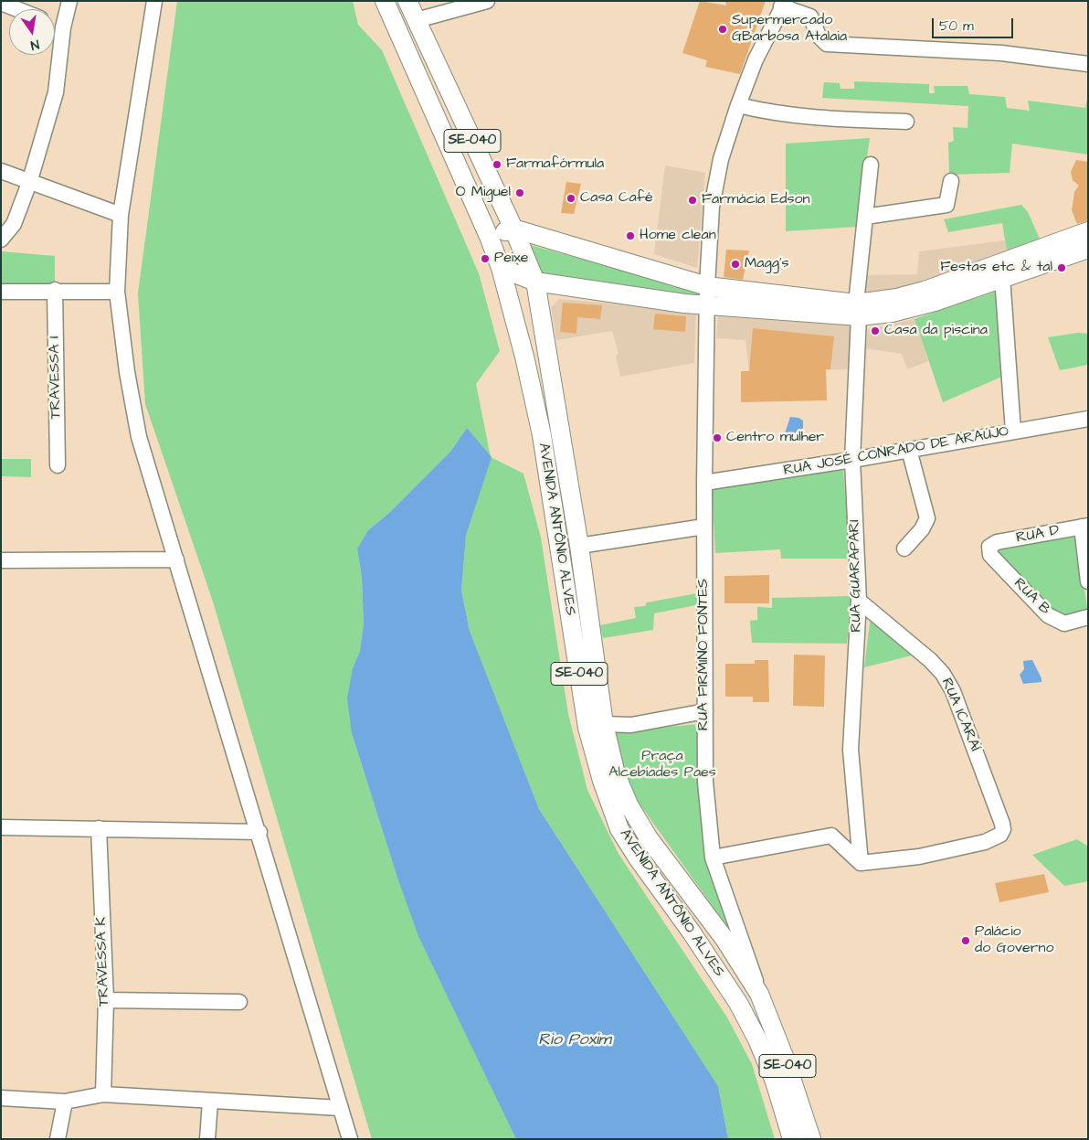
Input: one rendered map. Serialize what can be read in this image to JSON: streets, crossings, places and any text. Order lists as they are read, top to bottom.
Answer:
{
  "streets": {
    "main road": ["SE-040", "AVENIDA ANTÔNIO ALVES"],
    "street": [
      "TRAVESSA I",
      "RUA JOSÉ CONRADO DE ARAÚJO",
      "RUA D",
      "RUA GUARAPARI",
      "RUA B",
      "RUA FIRMINO FONTES",
      "RUA ICARAÍ",
      "TRAVESSA K"
    ]
  },
  "crossings": [
    ["SE-040", "AVENIDA ANTÔNIO ALVES"],
    ["SE-040", "RUA FIRMINO FONTES"],
    ["RUA JOSÉ CONRADO DE ARAÚJO", "RUA GUARAPARI"],
    ["RUA JOSÉ CONRADO DE ARAÚJO", "RUA FIRMINO FONTES"],
    ["AVENIDA ANTÔNIO ALVES", "RUA FIRMINO FONTES"],
    ["RUA D", "RUA B"],
    ["RUA GUARAPARI", "RUA ICARAÍ"]
  ],
  "water": ["Rio Poxim"],
  "parks": ["Praça Alcebíades Paes"],
  "places": [
    "Supermercado GBarbosa Atalaia",
    "Farmafórmula",
    "O Miguel",
    "Casa Café",
    "Farmácia Edson",
    "Home clean",
    "Peixe",
    "Magg's",
    "Festas etc & tal",
    "Casa da piscina",
    "Centro mulher",
    "Palácio do Governo"
  ],
  "scale_bar": "50 m",
  "north": "bottom"
}
